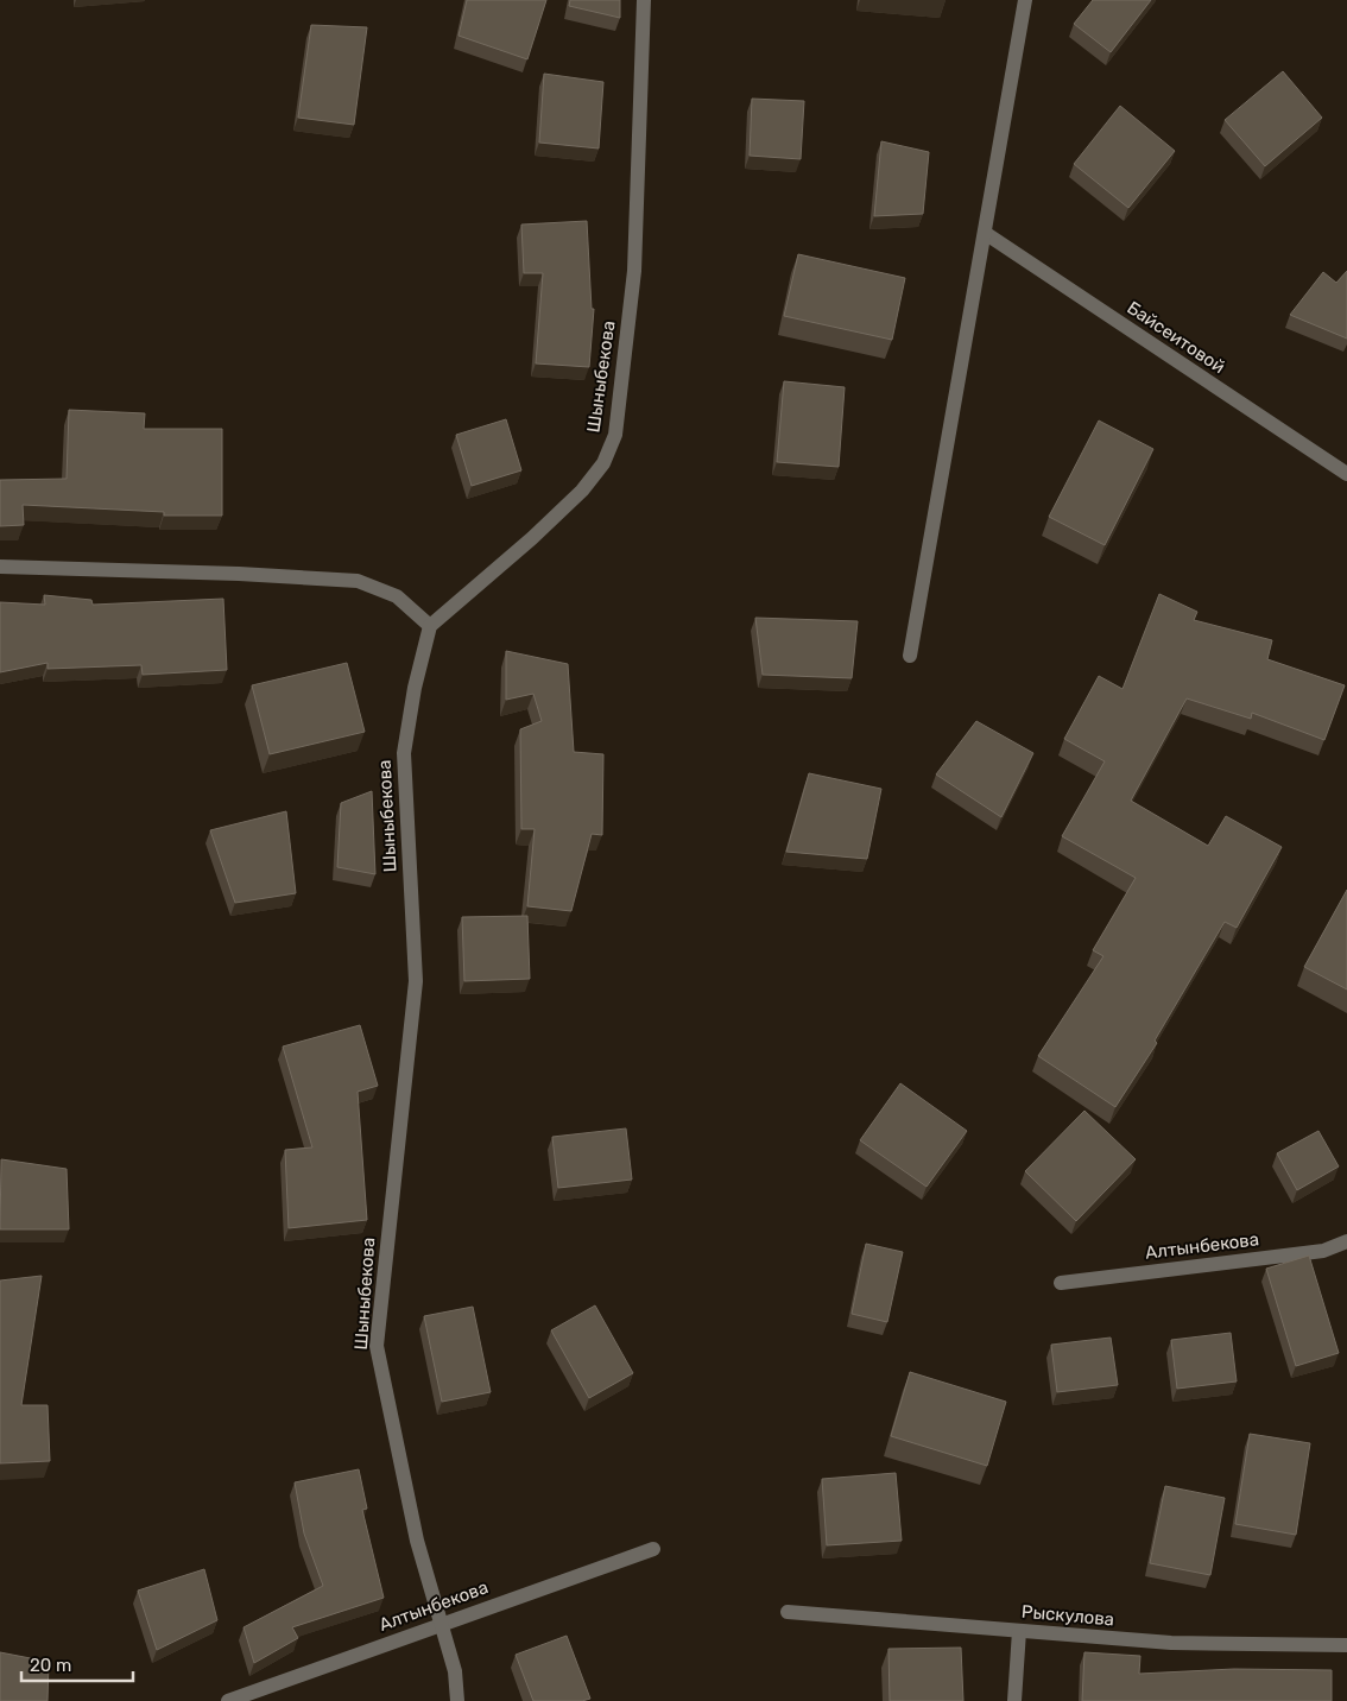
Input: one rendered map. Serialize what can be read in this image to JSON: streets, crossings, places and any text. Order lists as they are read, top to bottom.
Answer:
{
  "streets": {
    "street": [
      "Байсеитовой",
      "Шыныбекова",
      "Алтынбекова",
      "Рыскулова"
    ]
  },
  "crossings": [
    ["Шыныбекова", "Алтынбекова"]
  ],
  "scale_bar": "20 m"
}
